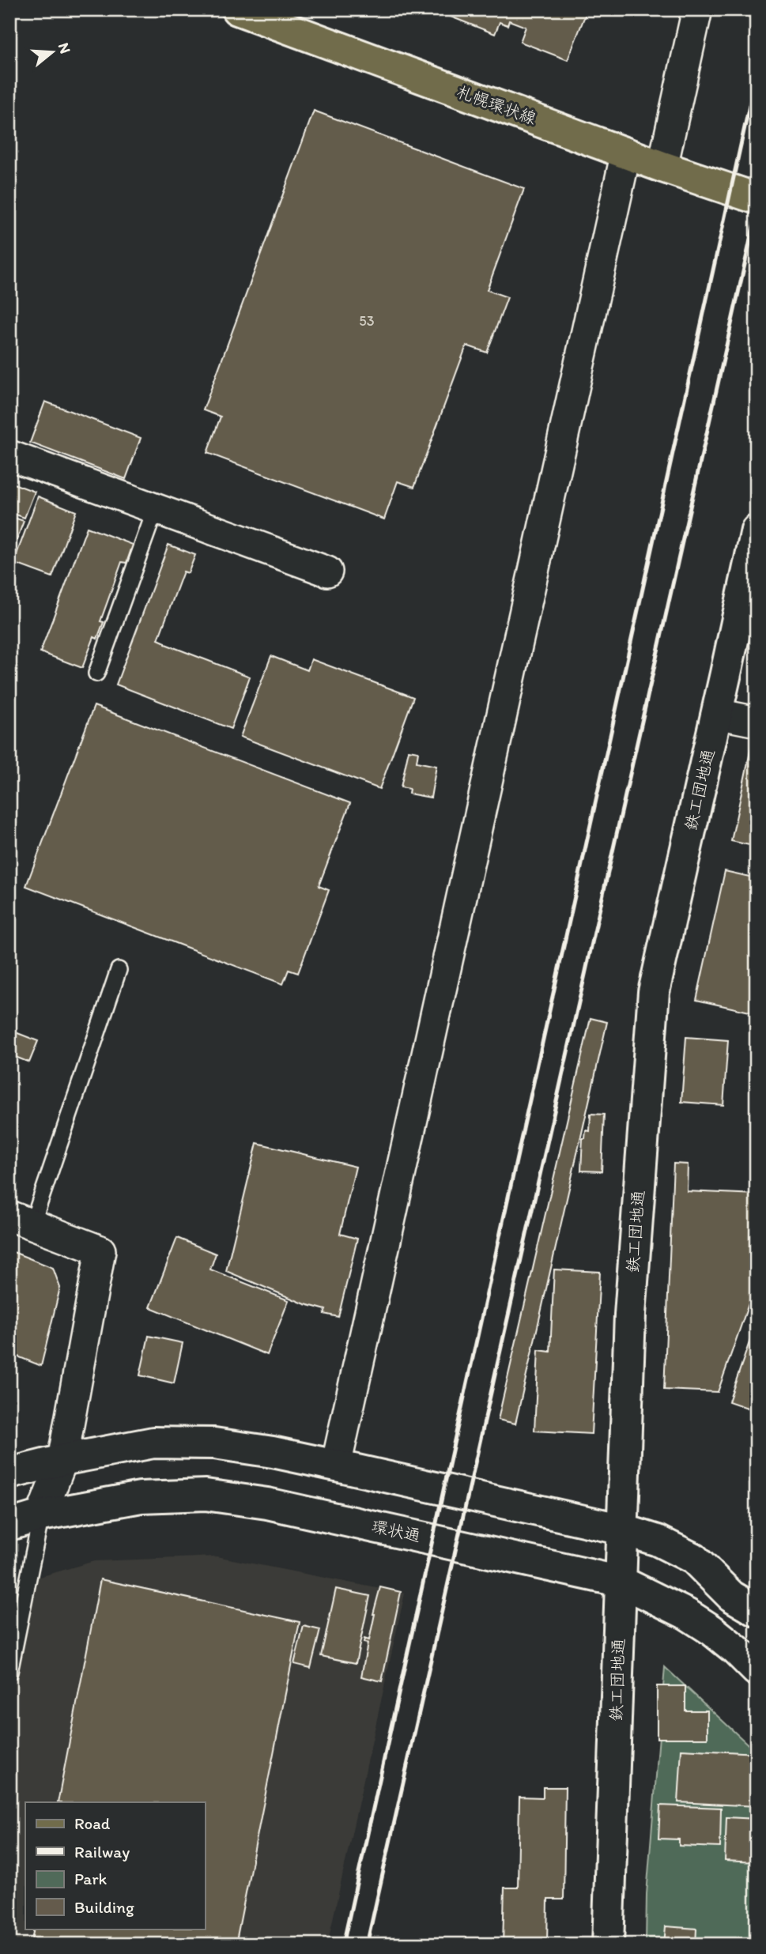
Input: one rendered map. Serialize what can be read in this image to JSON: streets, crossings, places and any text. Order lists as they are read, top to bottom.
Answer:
{
  "streets": {
    "main road": ["札幌環状線"],
    "street": ["鉄工団地通", "環状通"]
  },
  "crossings": [
    ["鉄工団地通", "環状通"]
  ],
  "house_numbers": ["53"],
  "legend": [
    "Road",
    "Railway",
    "Park",
    "Building"
  ],
  "north": "right"
}
